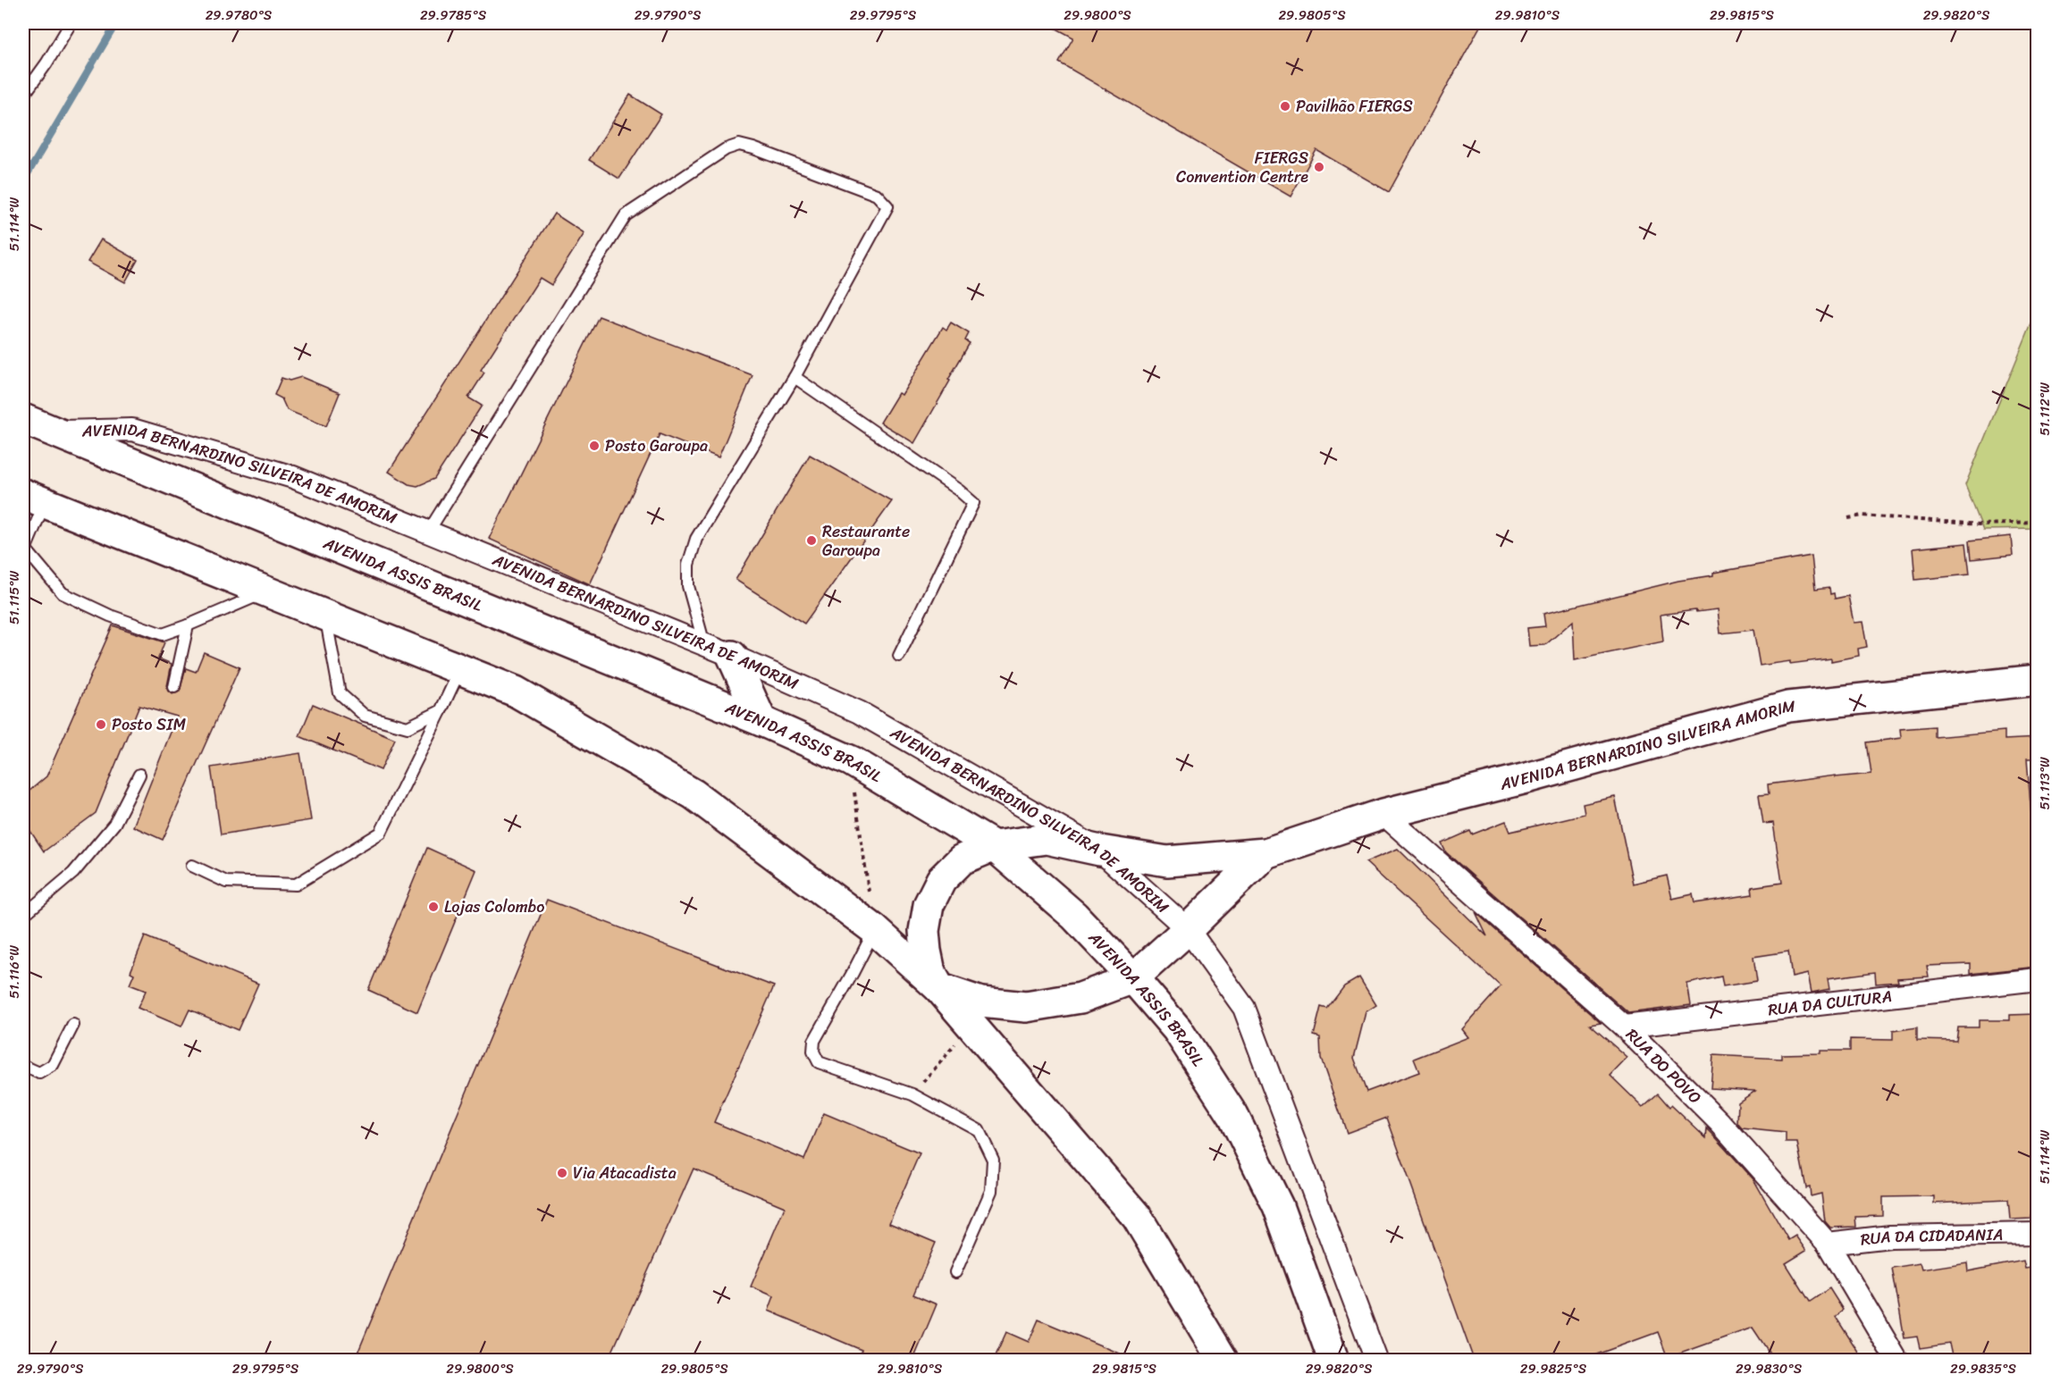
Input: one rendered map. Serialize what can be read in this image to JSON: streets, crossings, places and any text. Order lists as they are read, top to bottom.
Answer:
{
  "streets": {
    "main road": ["AVENIDA ASSIS BRASIL", "AVENIDA BERNARDINO SILVEIRA AMORIM"],
    "street": [
      "AVENIDA BERNARDINO SILVEIRA DE AMORIM",
      "RUA DA CULTURA",
      "RUA DO POVO",
      "RUA DA CIDADANIA"
    ]
  },
  "crossings": [
    ["AVENIDA BERNARDINO SILVEIRA DE AMORIM", "AVENIDA ASSIS BRASIL"],
    ["AVENIDA BERNARDINO SILVEIRA DE AMORIM", "AVENIDA BERNARDINO SILVEIRA AMORIM"],
    ["AVENIDA ASSIS BRASIL", "AVENIDA BERNARDINO SILVEIRA AMORIM"],
    ["AVENIDA BERNARDINO SILVEIRA AMORIM", "RUA DO POVO"],
    ["RUA DA CULTURA", "RUA DO POVO"],
    ["RUA DO POVO", "RUA DA CIDADANIA"]
  ],
  "places": [
    "Pavilhão FIERGS",
    "FIERGS Convention Centre",
    "Posto Garoupa",
    "Restaurante Garoupa",
    "Posto SIM",
    "Lojas Colombo",
    "Via Atacadista"
  ],
  "coordinates": [
    "29.9780°S",
    "29.9785°S",
    "29.9790°S",
    "29.9795°S",
    "29.9800°S",
    "29.9805°S",
    "29.9810°S",
    "29.9815°S",
    "29.9820°S",
    "51.114°W",
    "51.112°W",
    "51.115°W",
    "51.113°W",
    "51.116°W",
    "29.9825°S",
    "29.9830°S",
    "29.9835°S"
  ]
}
